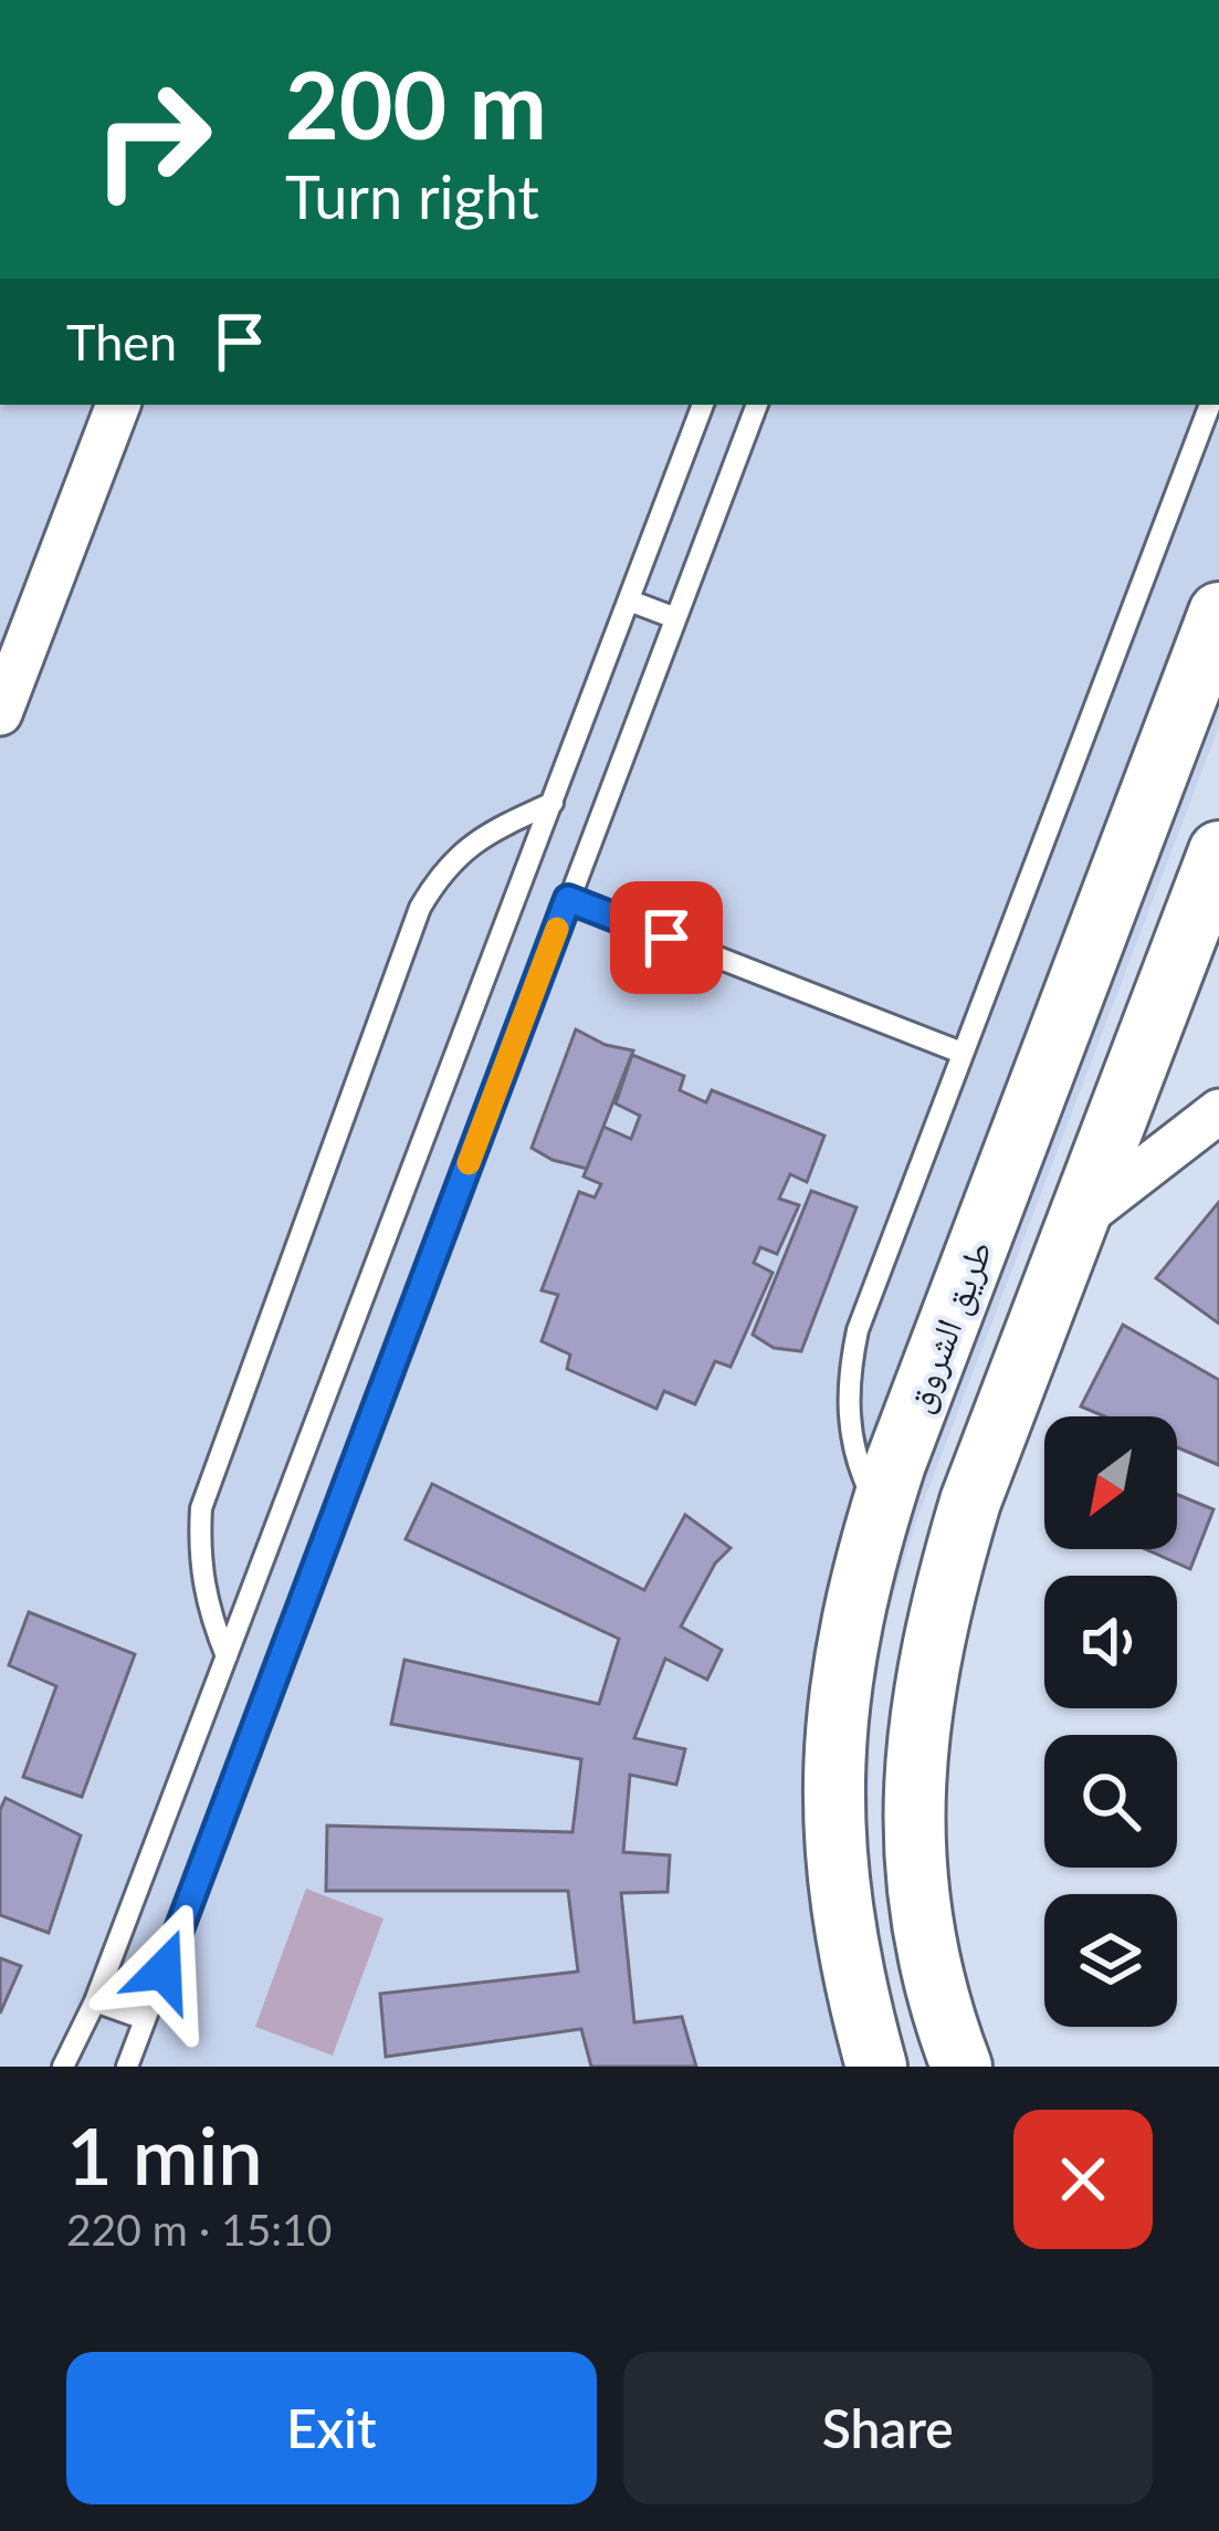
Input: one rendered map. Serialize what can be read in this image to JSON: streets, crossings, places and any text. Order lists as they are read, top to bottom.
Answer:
{
  "streets": {
    "street": ["طريق الشروق"]
  },
  "north": "bottom left",
  "page": {
    "turn": ["200 m", "Turn right"],
    "then": "Then",
    "heading": ["1 min", "220 m · 15:10"],
    "buttons": ["Exit", "Share"]
  }
}
